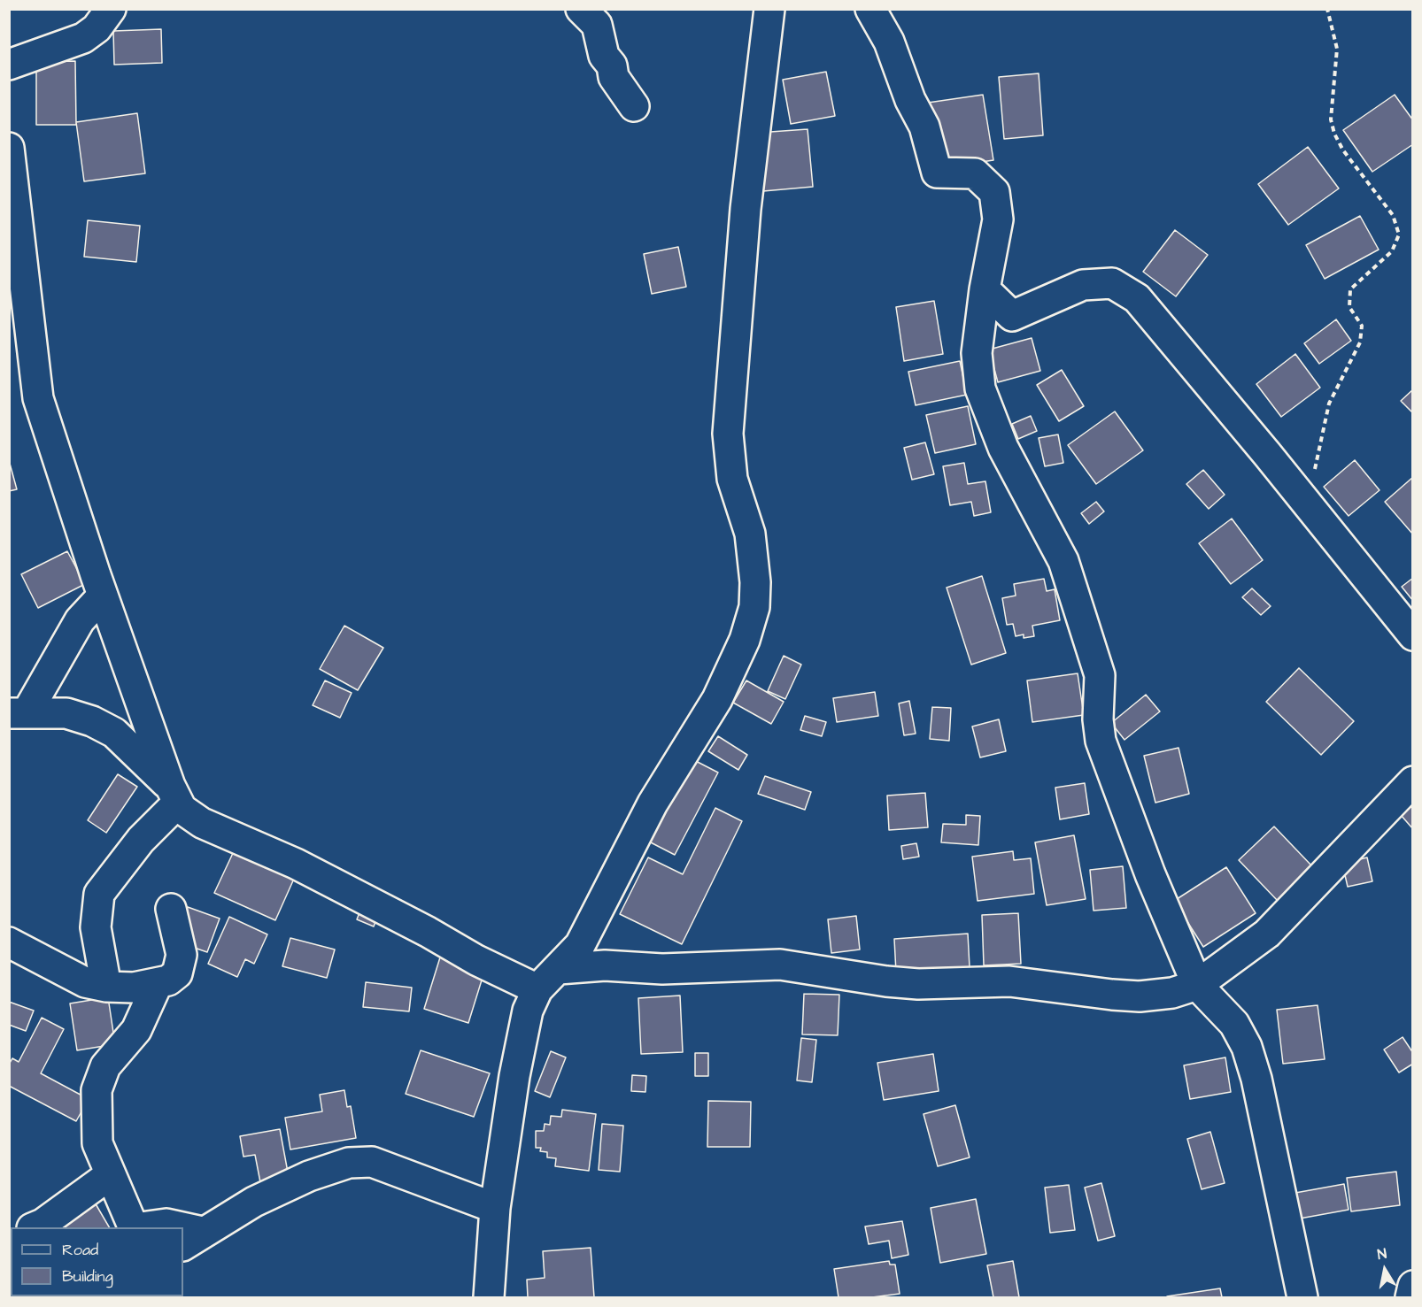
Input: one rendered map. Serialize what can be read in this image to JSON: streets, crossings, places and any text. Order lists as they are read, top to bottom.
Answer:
{
  "legend": ["Road", "Building"],
  "north": "top"
}
